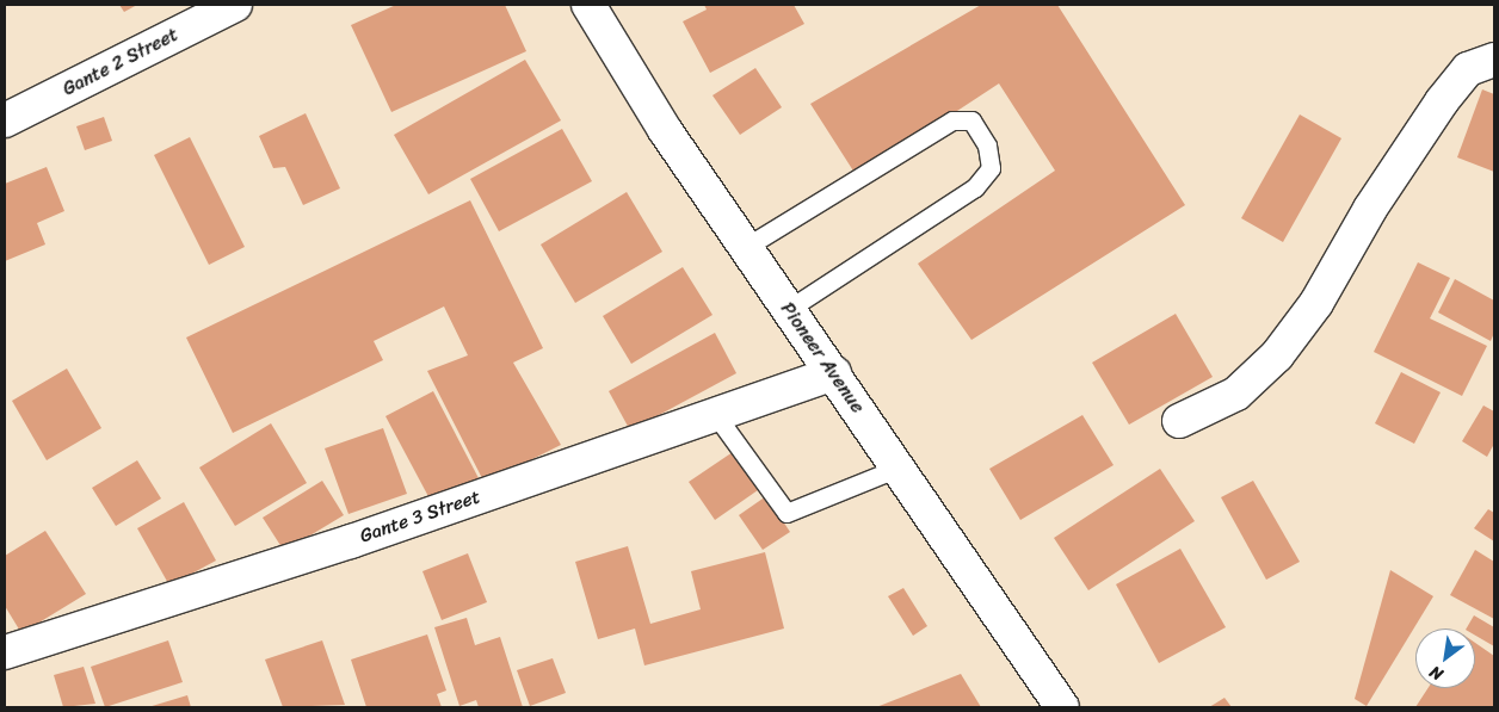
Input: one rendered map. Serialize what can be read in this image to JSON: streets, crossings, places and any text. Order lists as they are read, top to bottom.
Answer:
{
  "streets": {
    "main road": ["Gante 2 Street", "Pioneer Avenue", "Gante 3 Street"]
  },
  "crossings": [
    ["Pioneer Avenue", "Gante 3 Street"]
  ],
  "north": "bottom left"
}
